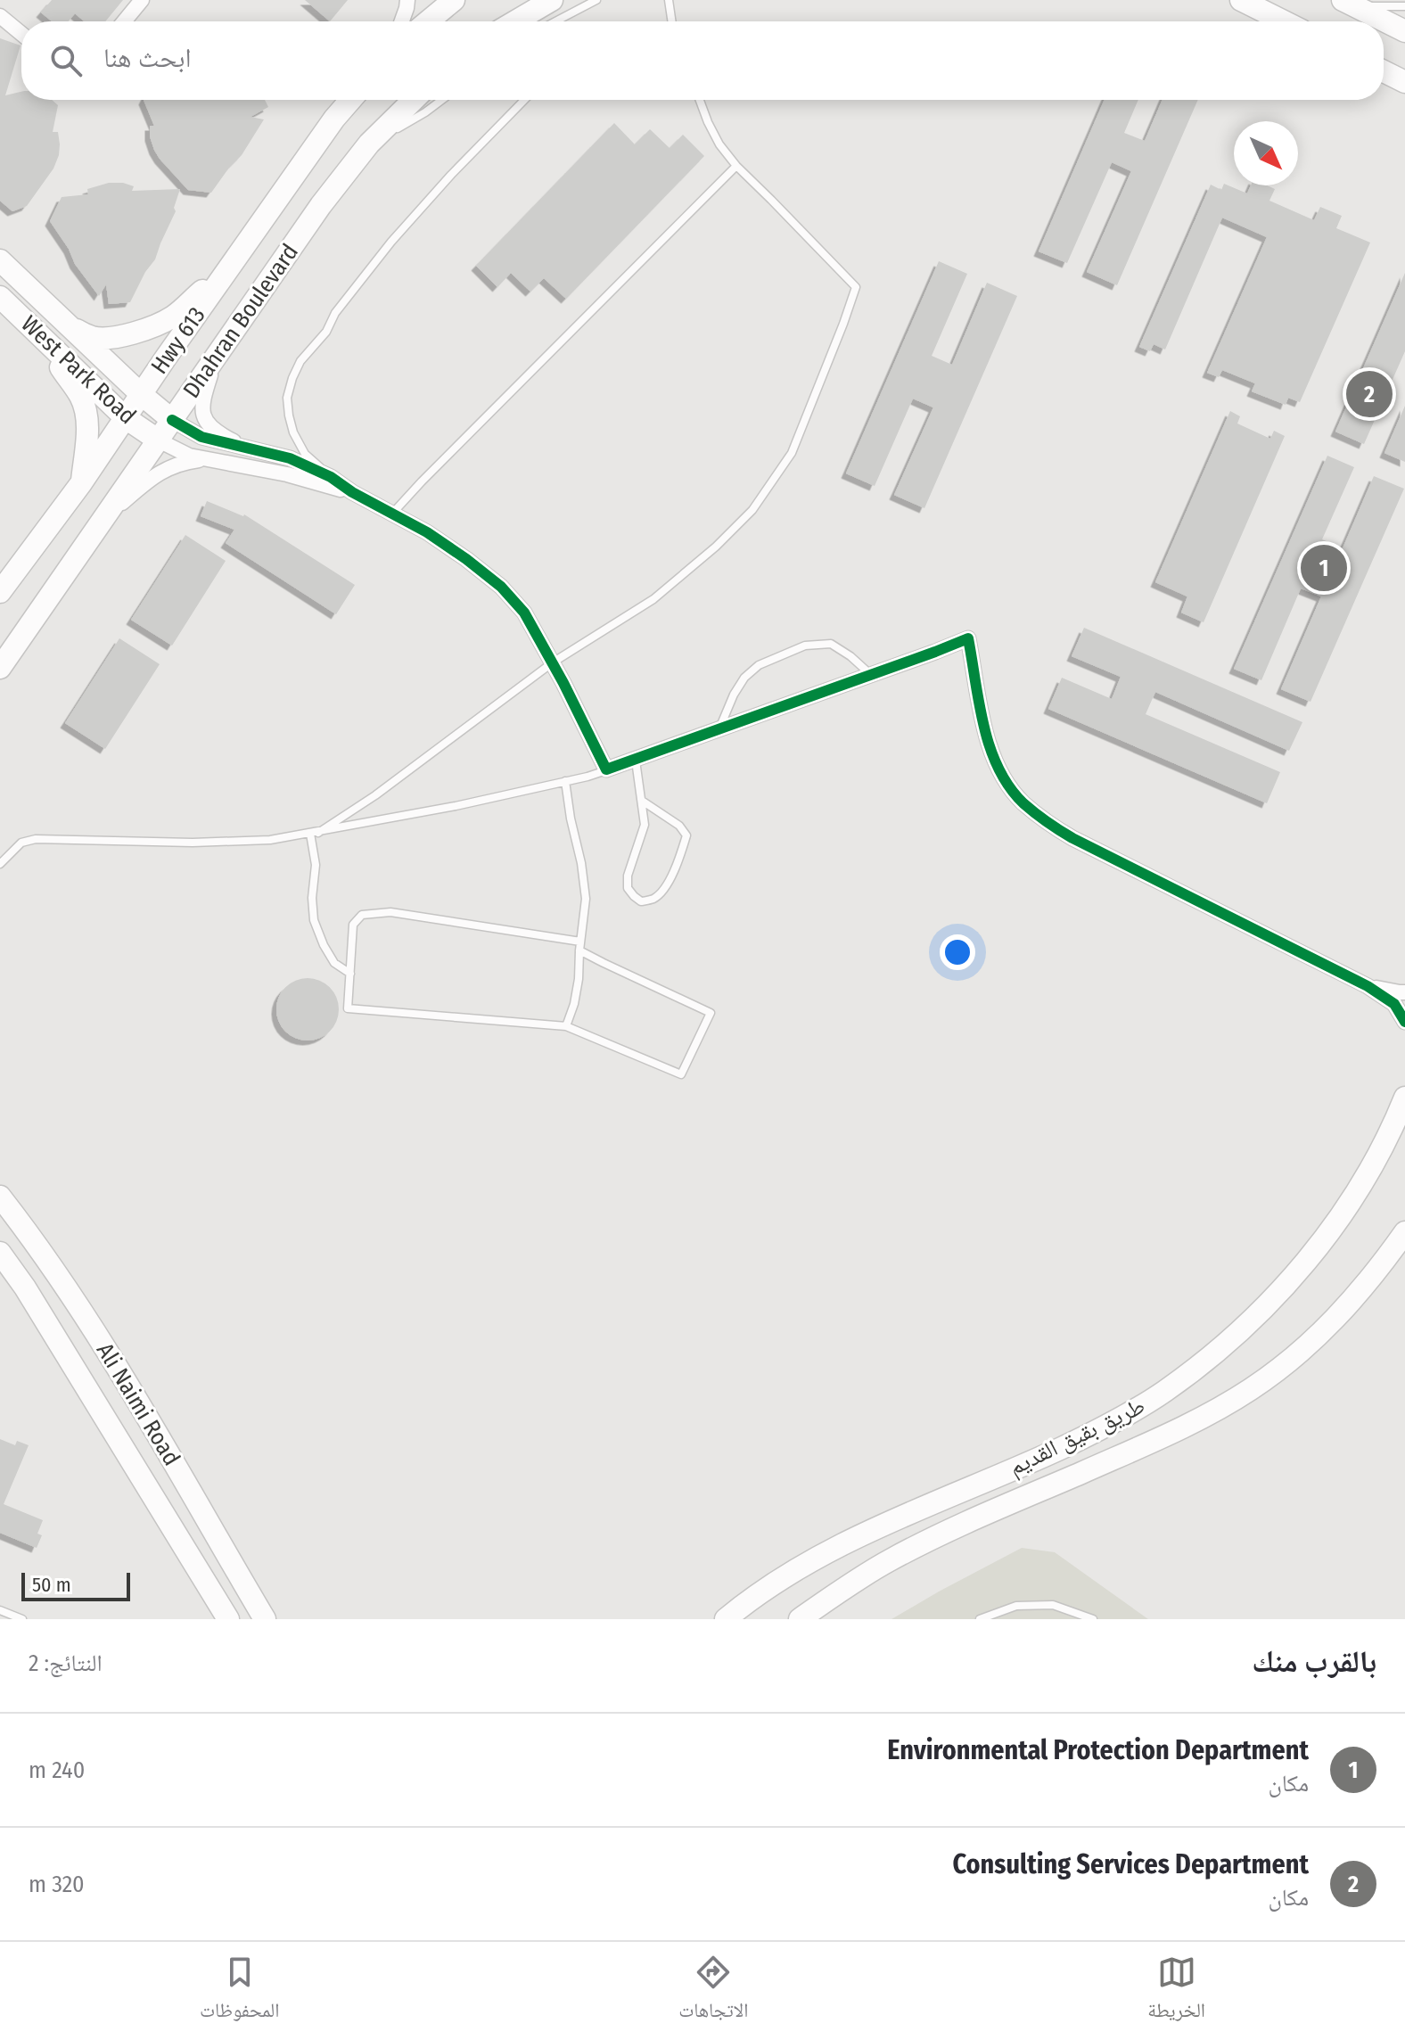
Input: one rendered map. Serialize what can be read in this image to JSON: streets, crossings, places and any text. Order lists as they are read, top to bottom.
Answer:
{
  "streets": {
    "main road": [
      "Dhahran Boulevard",
      "Hwy 613",
      "West Park Road",
      "Ali Naimi Road",
      "طريق بقيق القديم"
    ]
  },
  "crossings": [
    ["Dhahran Boulevard", "West Park Road"],
    ["Hwy 613", "West Park Road"]
  ],
  "scale_bar": "50 m",
  "north": "bottom right",
  "page": {
    "search": "ابحث هنا",
    "pins": ["2", "1"],
    "scale": "50 m",
    "heading": ["بالقرب منك", "النتائج: 2"],
    "list": [
      {
        "mark": "1",
        "name": "Environmental Protection Department",
        "note": "مكان",
        "value": "240 m"
      },
      {
        "mark": "2",
        "name": "Consulting Services Department",
        "note": "مكان",
        "value": "320 m"
      }
    ],
    "nav": ["الخريطة", "الاتجاهات", "المحفوظات"]
  }
}
